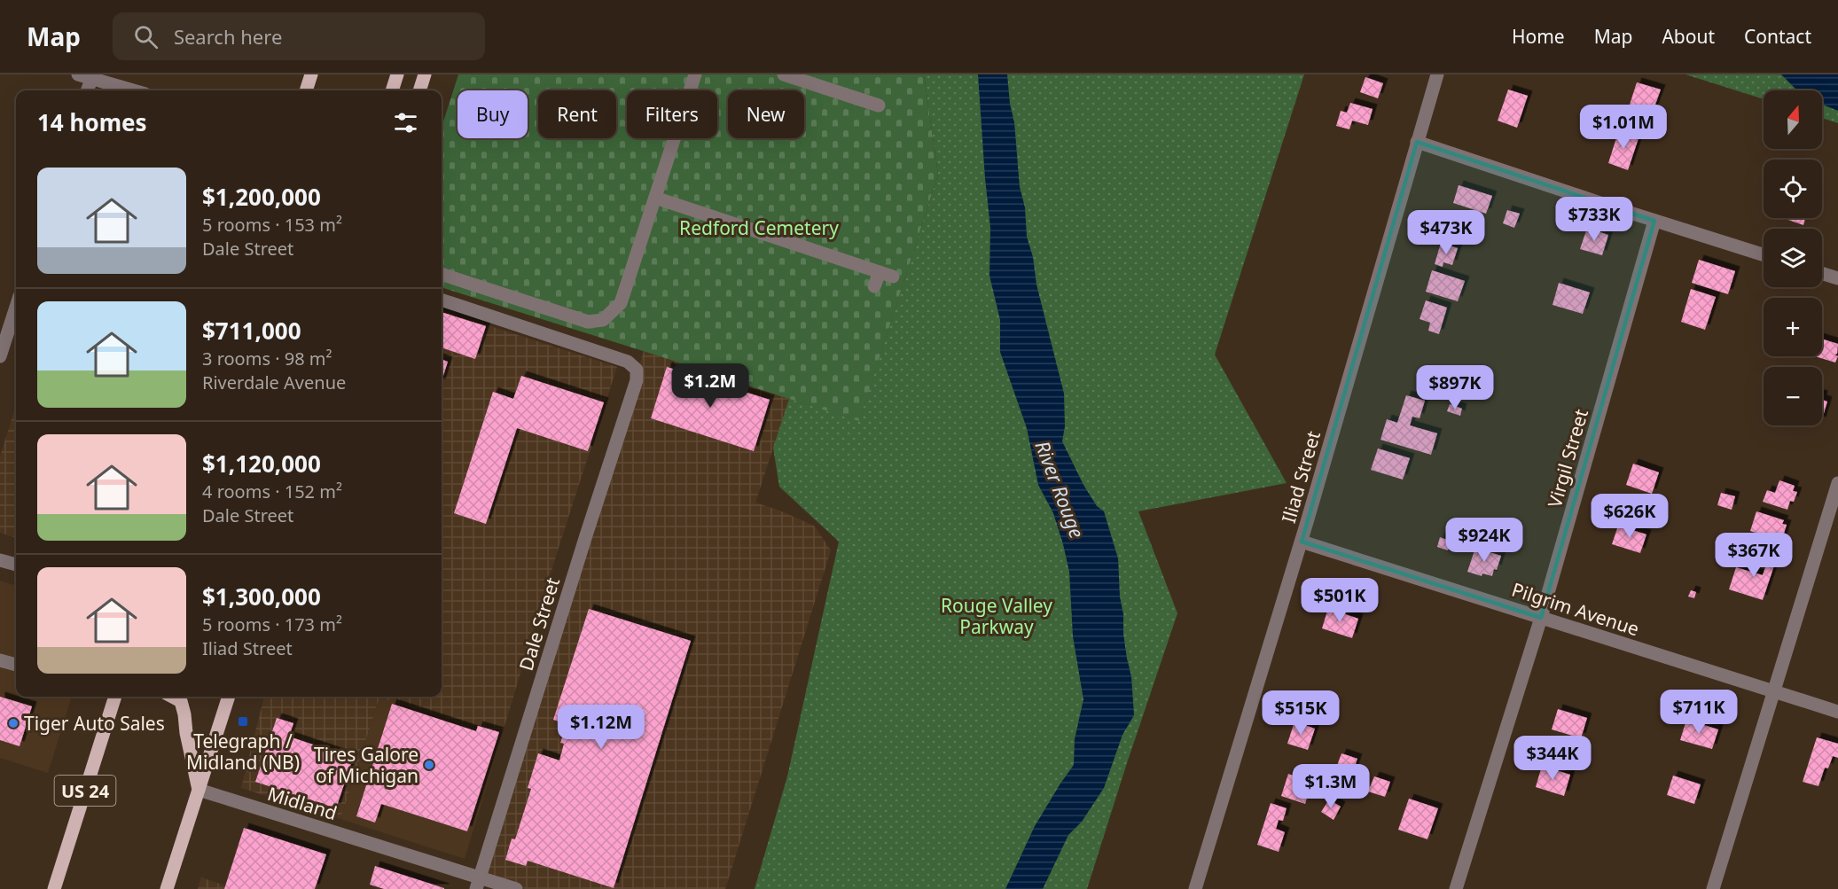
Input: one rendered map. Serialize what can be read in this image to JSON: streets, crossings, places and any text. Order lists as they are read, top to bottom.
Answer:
{
  "streets": {
    "main road": ["US 24"],
    "street": [
      "Virgil Street",
      "Iliad Street",
      "Pilgrim Avenue",
      "Dale Street",
      "Midland"
    ]
  },
  "crossings": [
    ["Virgil Street", "Pilgrim Avenue"],
    ["Iliad Street", "Pilgrim Avenue"],
    ["Dale Street", "Midland"]
  ],
  "water": ["River Rouge"],
  "parks": ["Redford Cemetery", "Rouge Valley Parkway"],
  "places": {
    "transit": ["Telegraph / Midland (NB)"],
    "other": ["Tiger Auto Sales", "Tires Galore of Michigan"]
  },
  "north": "top",
  "page": {
    "header": "Map",
    "search": "Search here",
    "nav": [
      "Home",
      "Map",
      "About",
      "Contact"
    ],
    "map_buttons": ["+", "−"],
    "chip": [
      "Buy",
      "Rent",
      "Filters",
      "New"
    ],
    "heading": "14 homes",
    "price": [
      "$1.01M",
      "$733K",
      "$473K",
      "$1.2M",
      "$897K",
      "$626K",
      "$924K",
      "$367K",
      "$501K",
      "$711K",
      "$515K",
      "$1.12M",
      "$344K",
      "$1.3M"
    ],
    "list": [
      {
        "name": "$1,200,000",
        "note": "5 rooms · 153 m² · Dale Street"
      },
      {
        "name": "$711,000",
        "note": "3 rooms · 98 m² · Riverdale Avenue"
      },
      {
        "name": "$1,120,000",
        "note": "4 rooms · 152 m² · Dale Street"
      },
      {
        "name": "$1,300,000",
        "note": "5 rooms · 173 m² · Iliad Street"
      }
    ]
  }
}
